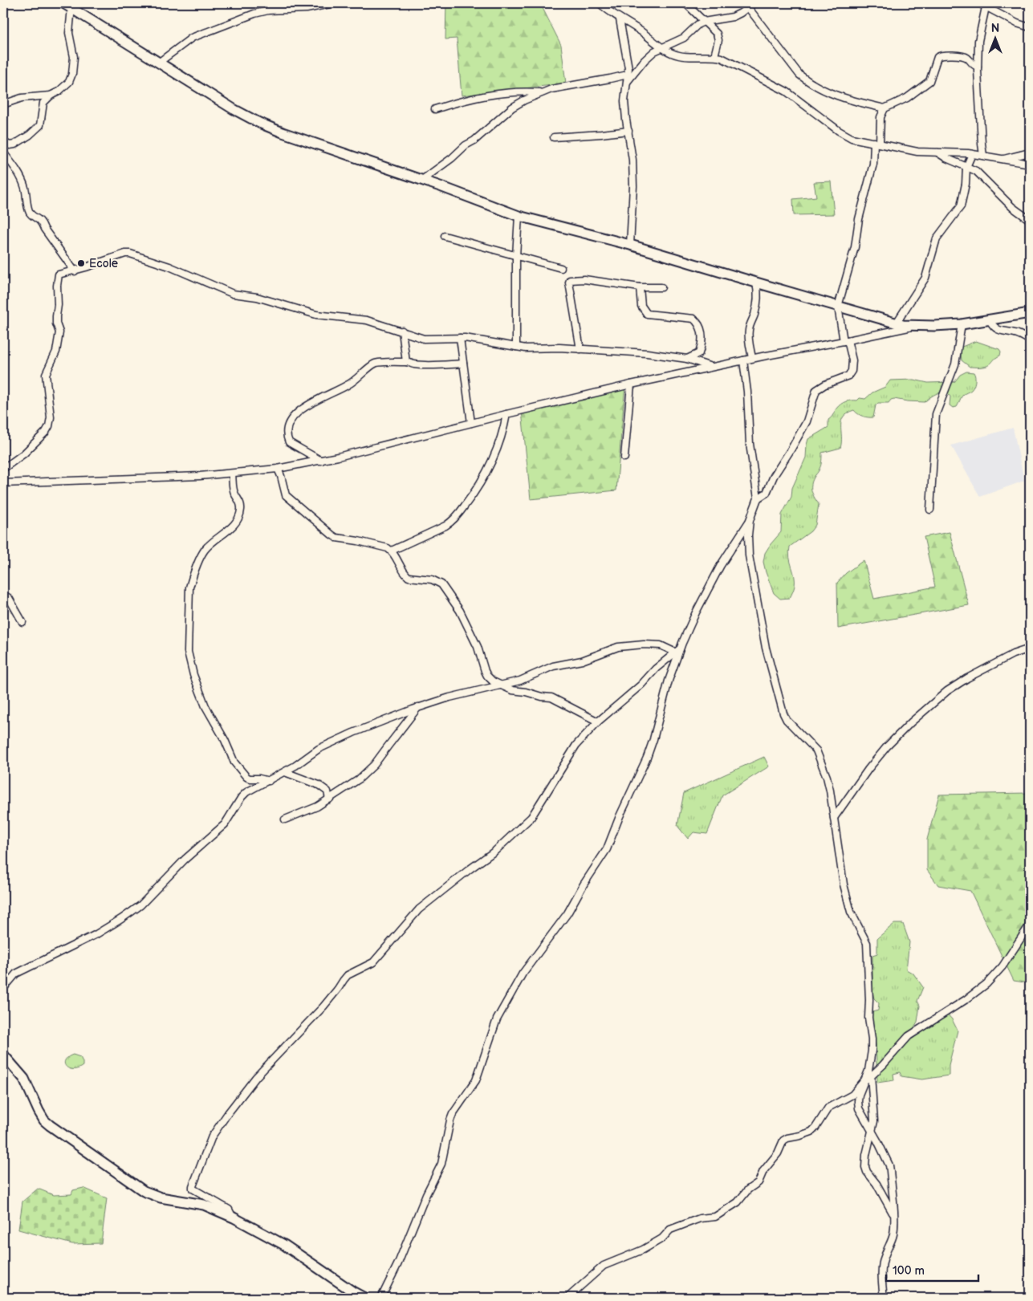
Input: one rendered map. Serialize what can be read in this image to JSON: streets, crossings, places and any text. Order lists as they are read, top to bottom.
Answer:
{
  "places": ["Ecole"],
  "scale_bar": "100 m",
  "north": "top"
}
